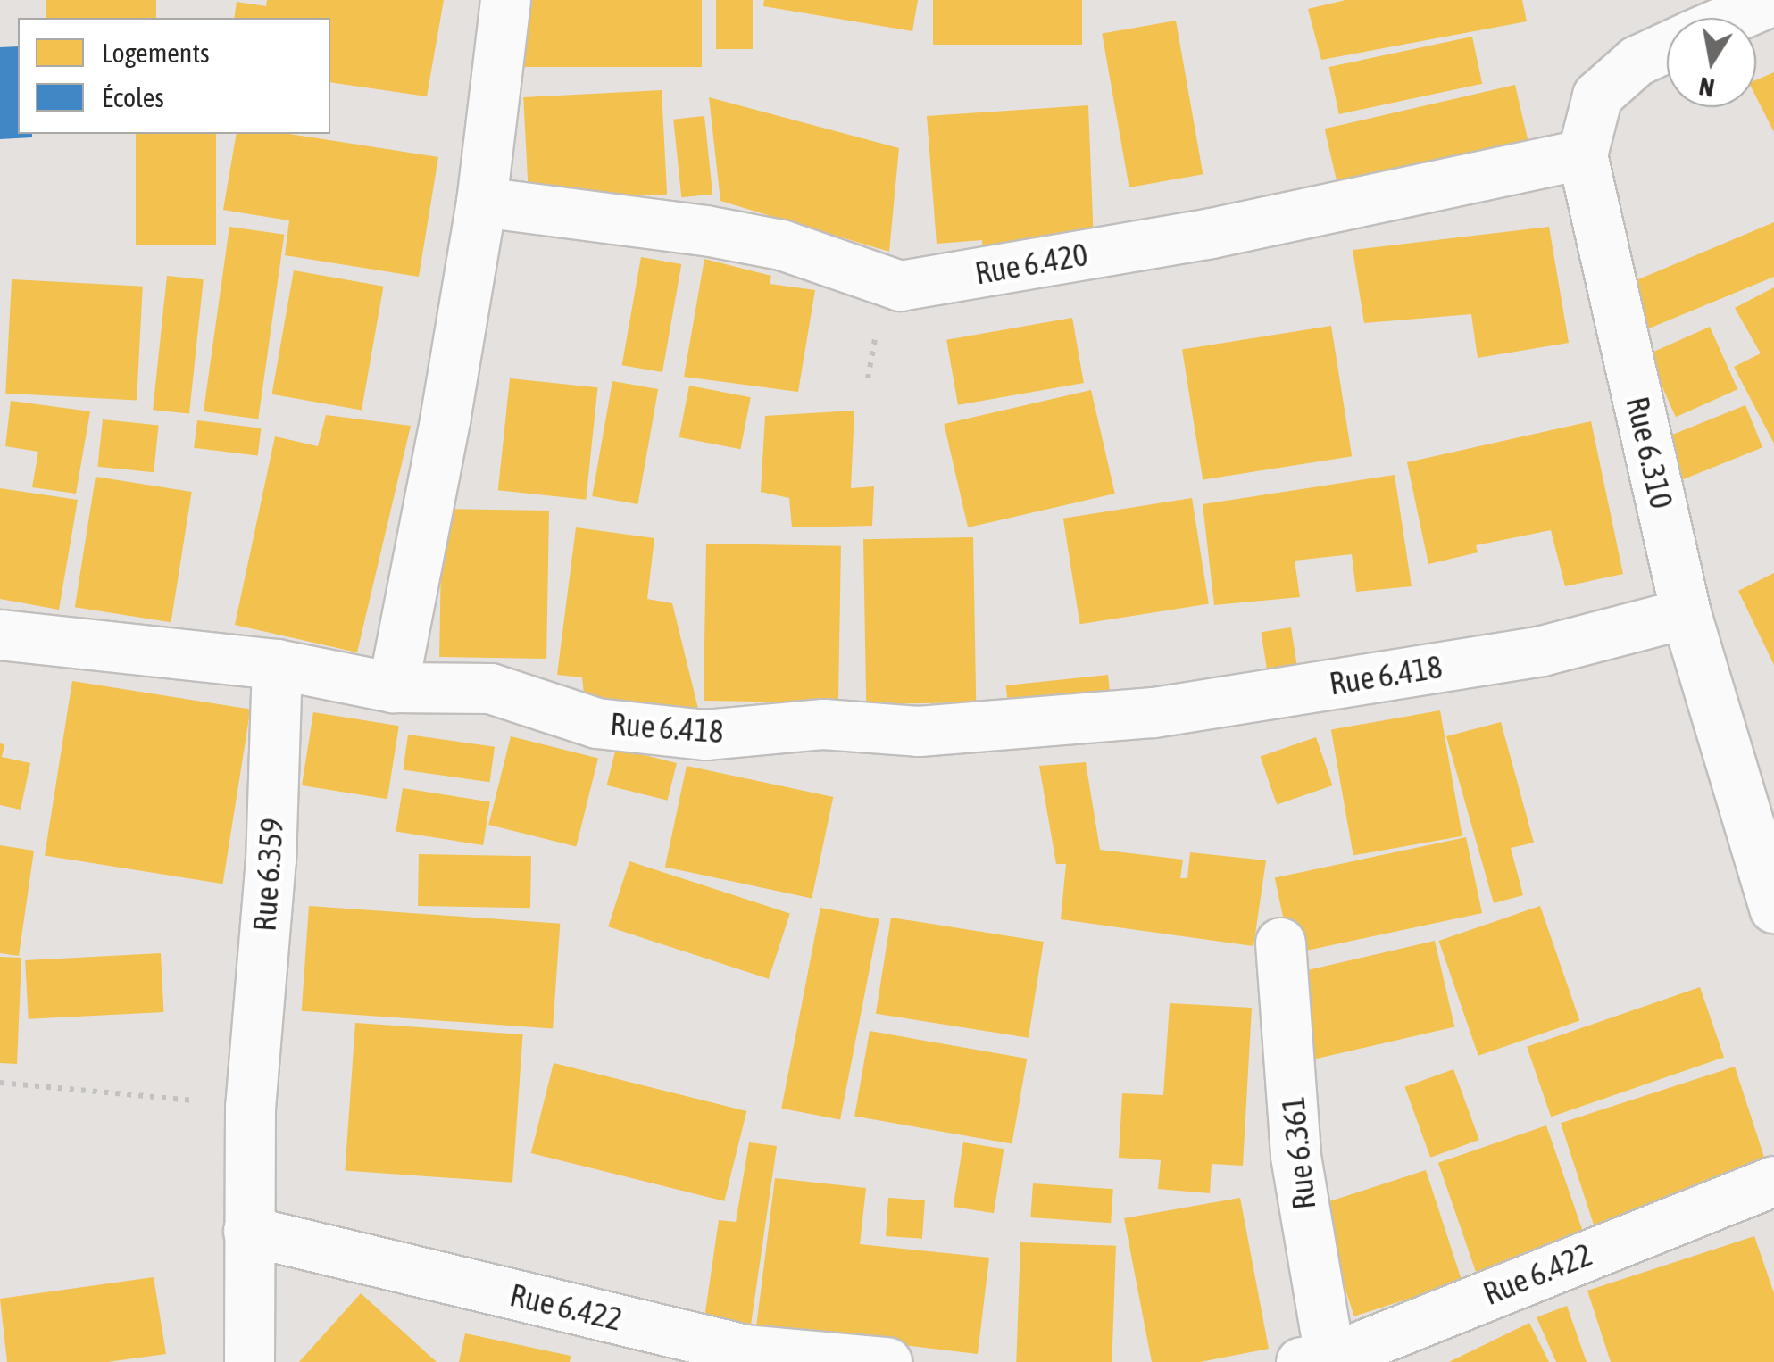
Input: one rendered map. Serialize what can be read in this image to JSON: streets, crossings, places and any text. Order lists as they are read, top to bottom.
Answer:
{
  "streets": {
    "street": [
      "Rue 6.420",
      "Rue 6.310",
      "Rue 6.418",
      "Rue 6.359",
      "Rue 6.361",
      "Rue 6.422"
    ]
  },
  "crossings": [
    ["Rue 6.420", "Rue 6.310"],
    ["Rue 6.310", "Rue 6.418"],
    ["Rue 6.418", "Rue 6.359"],
    ["Rue 6.359", "Rue 6.422"],
    ["Rue 6.361", "Rue 6.422"]
  ],
  "legend": ["Logements", "Écoles"],
  "north": "bottom"
}
